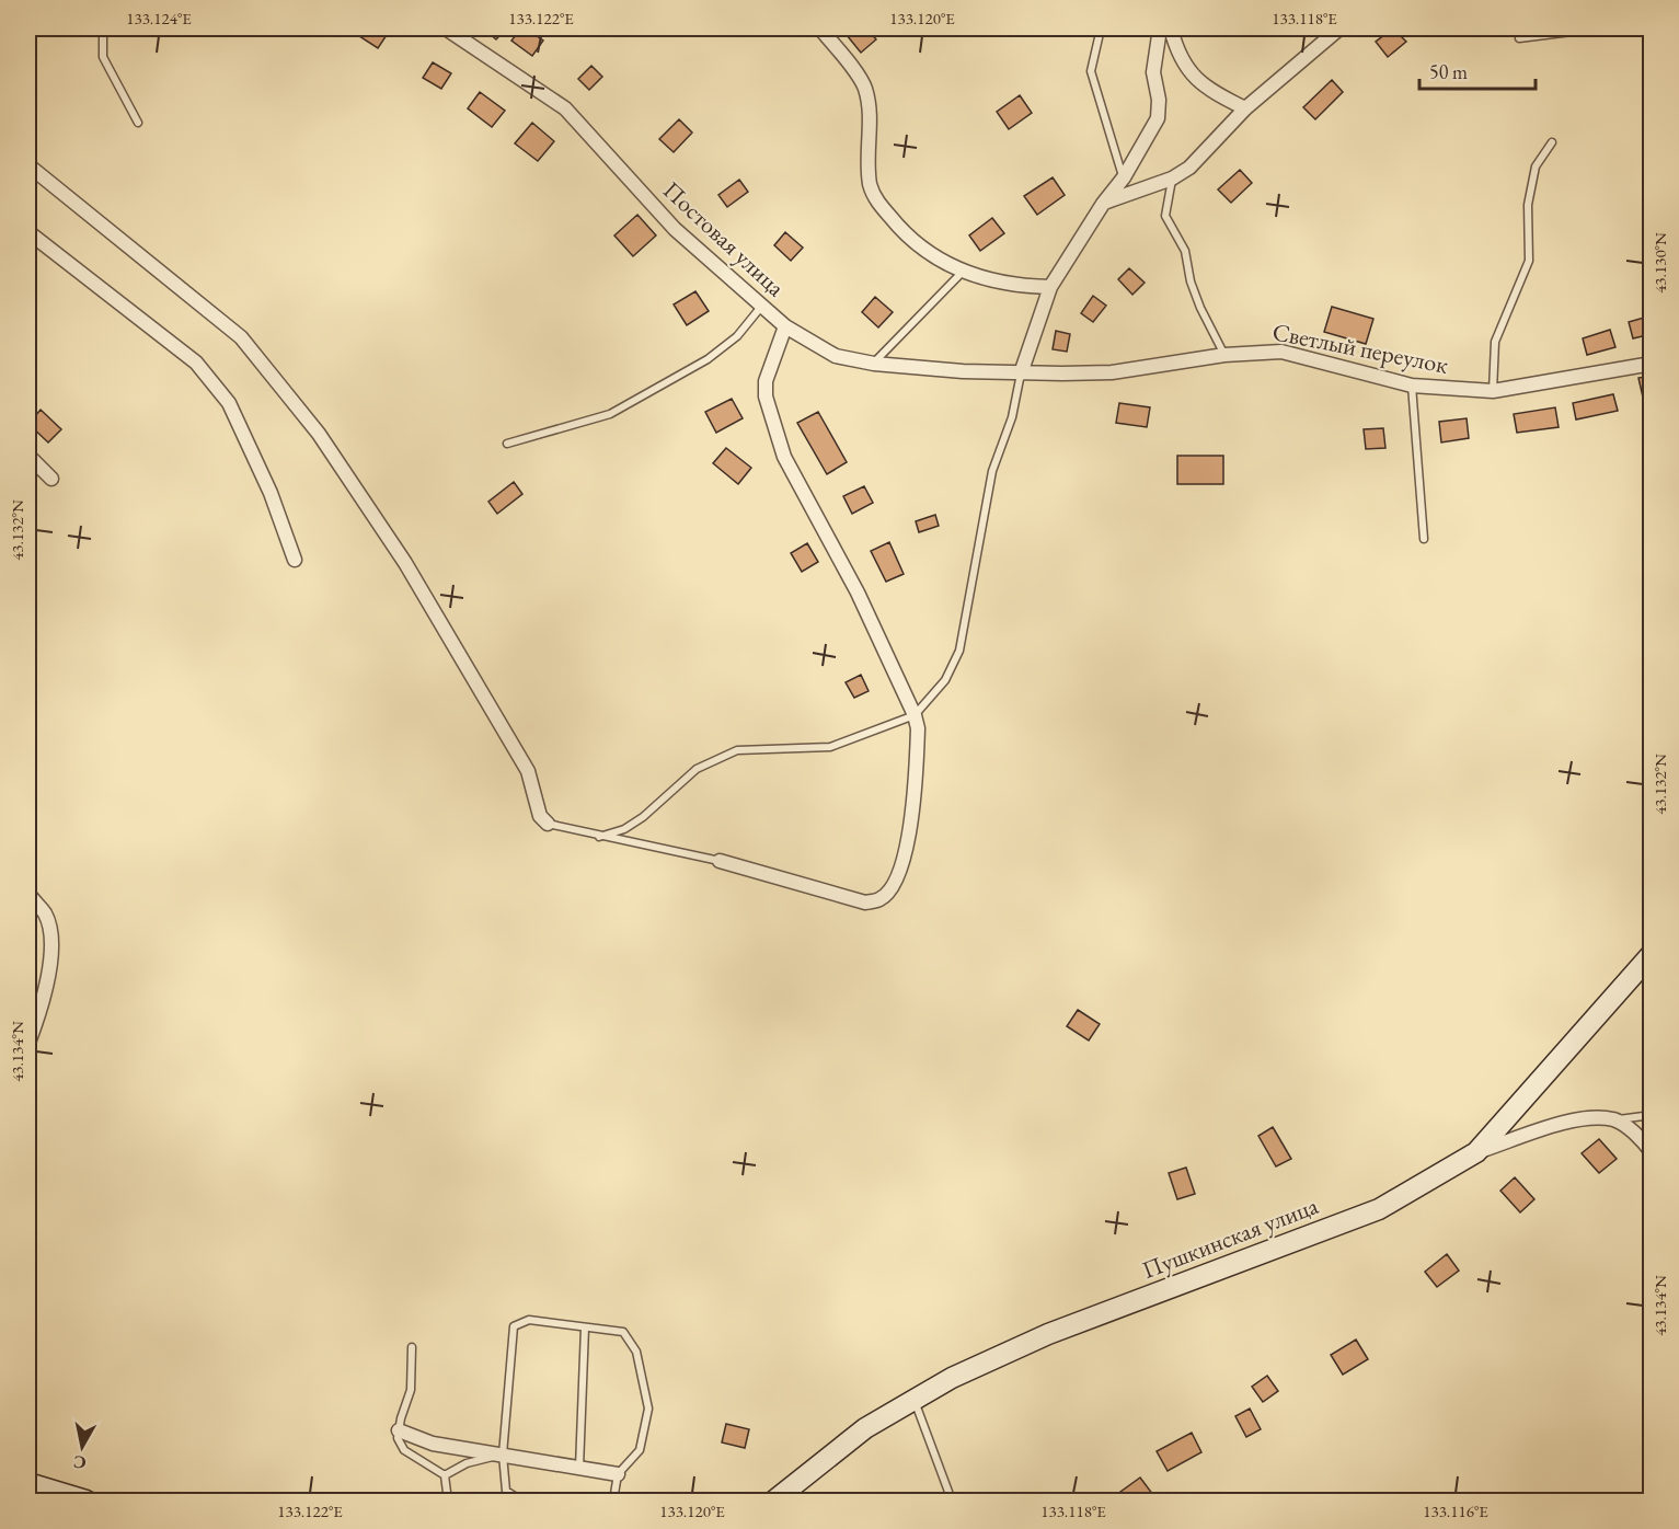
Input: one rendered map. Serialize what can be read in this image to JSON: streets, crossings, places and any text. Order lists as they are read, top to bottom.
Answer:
{
  "streets": {
    "main road": ["Пушкинская улица"],
    "street": ["Постовая улица", "Светлый переулок"]
  },
  "crossings": [
    ["Постовая улица", "Светлый переулок"]
  ],
  "scale_bar": "50 m",
  "north": "bottom",
  "coordinates": [
    "133.124°E",
    "133.122°E",
    "133.120°E",
    "133.118°E",
    "43.130°N",
    "43.132°N",
    "43.134°N",
    "133.116°E"
  ]
}
